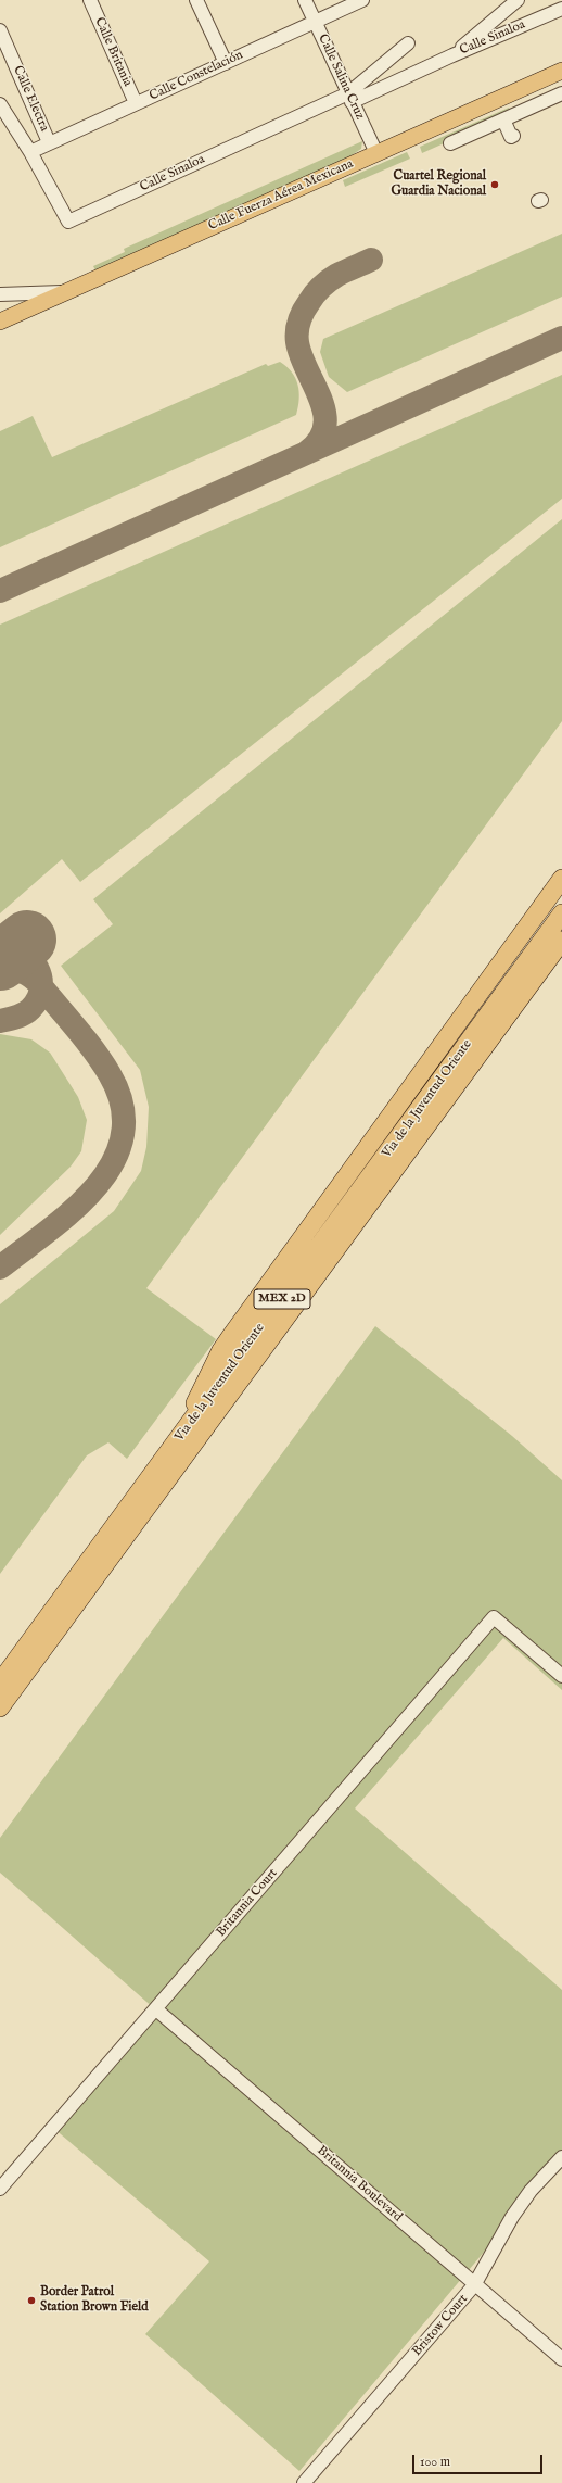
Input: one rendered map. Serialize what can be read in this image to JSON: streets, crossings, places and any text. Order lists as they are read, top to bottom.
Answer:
{
  "streets": {
    "highway": ["Via de la Juventud Oriente", "MEX 2D"],
    "main road": ["Calle Fuerza Aérea Mexicana"],
    "street": [
      "Calle Sinaloa",
      "Calle Britania",
      "Calle Constelación",
      "Calle Salina Cruz",
      "Calle Electra",
      "Britannia Court",
      "Britannia Boulevard",
      "Bristow Court"
    ]
  },
  "crossings": [
    ["Calle Sinaloa", "Calle Constelación"],
    ["Calle Sinaloa", "Calle Salina Cruz"],
    ["Calle Britania", "Calle Constelación"],
    ["Calle Constelación", "Calle Salina Cruz"],
    ["Calle Constelación", "Calle Electra"],
    ["Calle Salina Cruz", "Calle Fuerza Aérea Mexicana"],
    ["Britannia Court", "Britannia Boulevard"],
    ["Britannia Boulevard", "Bristow Court"]
  ],
  "places": ["Cuartel Regional Guardia Nacional", "Border Patrol Station Brown Field"],
  "scale_bar": "100 m"
}
